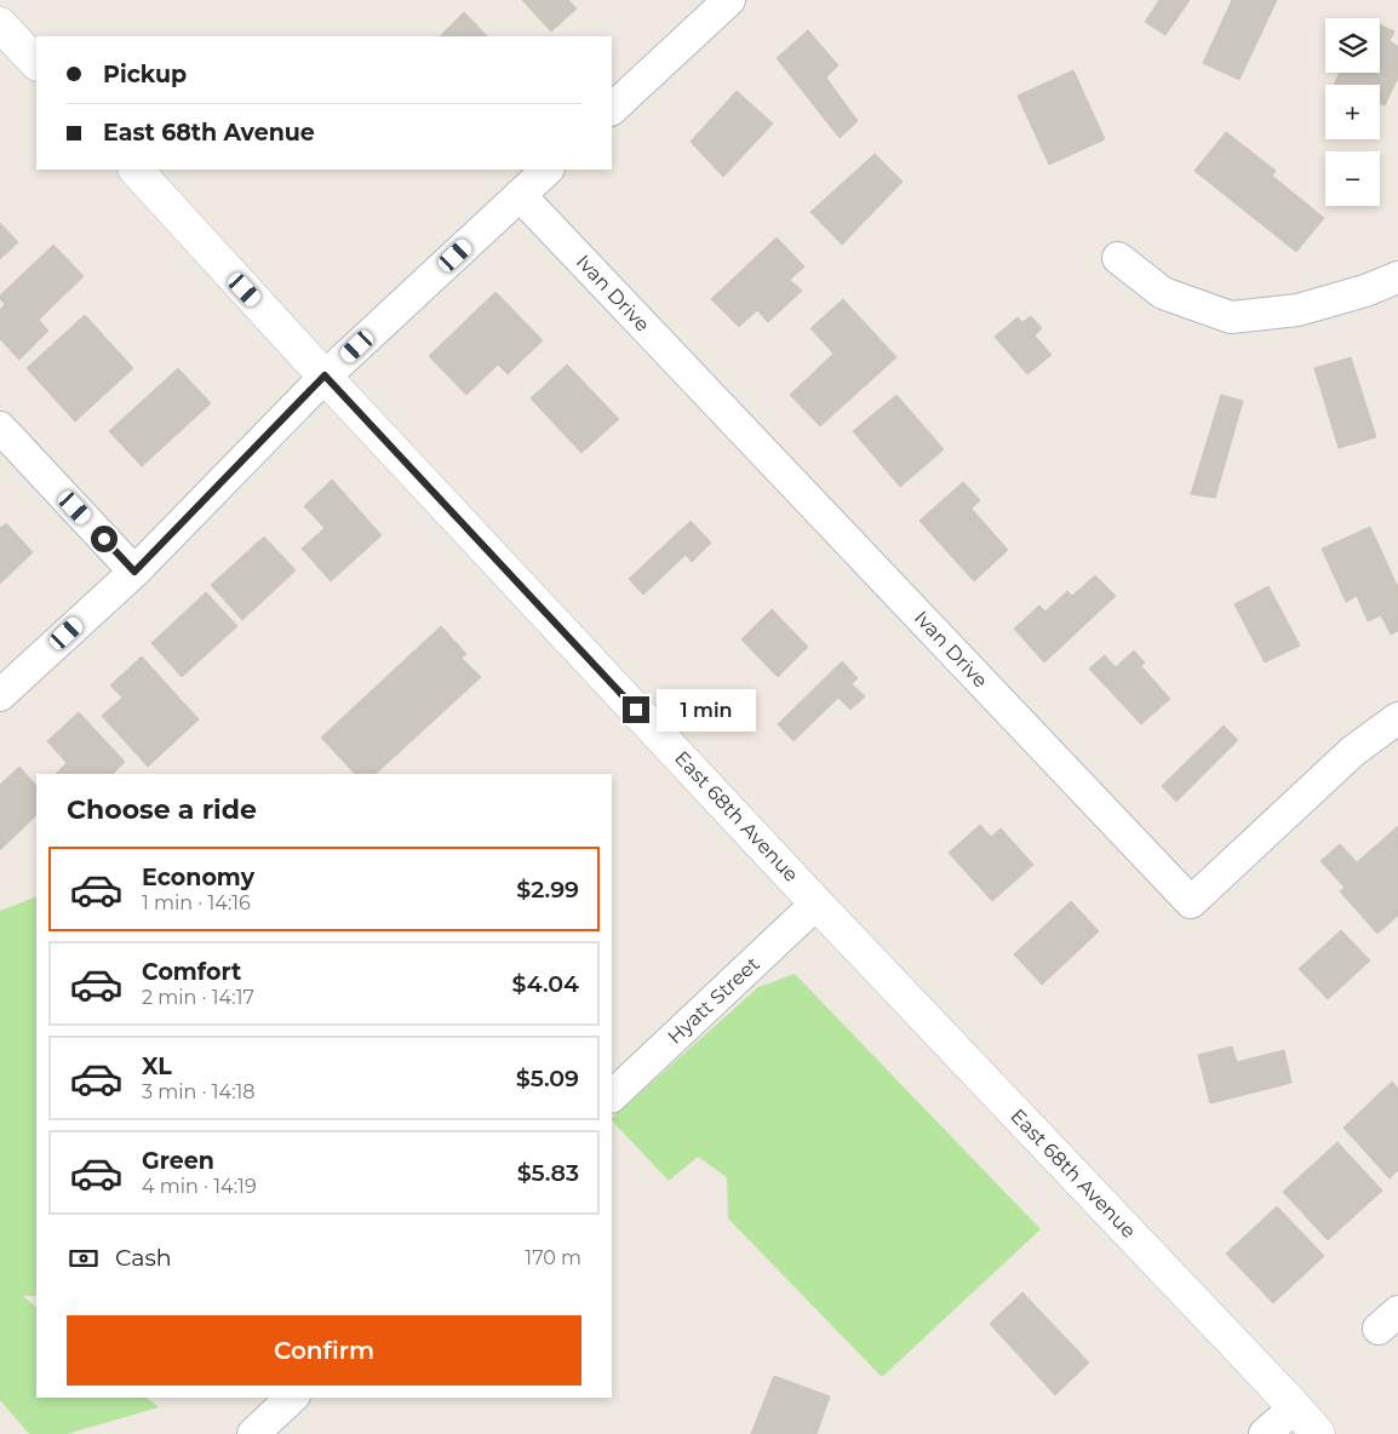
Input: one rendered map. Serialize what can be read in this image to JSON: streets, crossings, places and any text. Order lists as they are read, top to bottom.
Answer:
{
  "streets": {
    "street": ["Ivan Drive", "East 68th Avenue", "Hyatt Street"]
  },
  "crossings": [
    ["East 68th Avenue", "Hyatt Street"]
  ],
  "page": {
    "map_buttons": ["+", "−"],
    "banner": ["Pickup", "East 68th Avenue"],
    "bubble": "1 min",
    "heading": "Choose a ride",
    "list": [
      {
        "name": "Economy",
        "note": "1 min · 14:16",
        "value": "$2.99"
      },
      {
        "name": "Comfort",
        "note": "2 min · 14:17",
        "value": "$4.04"
      },
      {
        "name": "XL",
        "note": "3 min · 14:18",
        "value": "$5.09"
      },
      {
        "name": "Green",
        "note": "4 min · 14:19",
        "value": "$5.83"
      }
    ],
    "pay": ["Cash", "170 m"],
    "buttons": "Confirm"
  }
}
